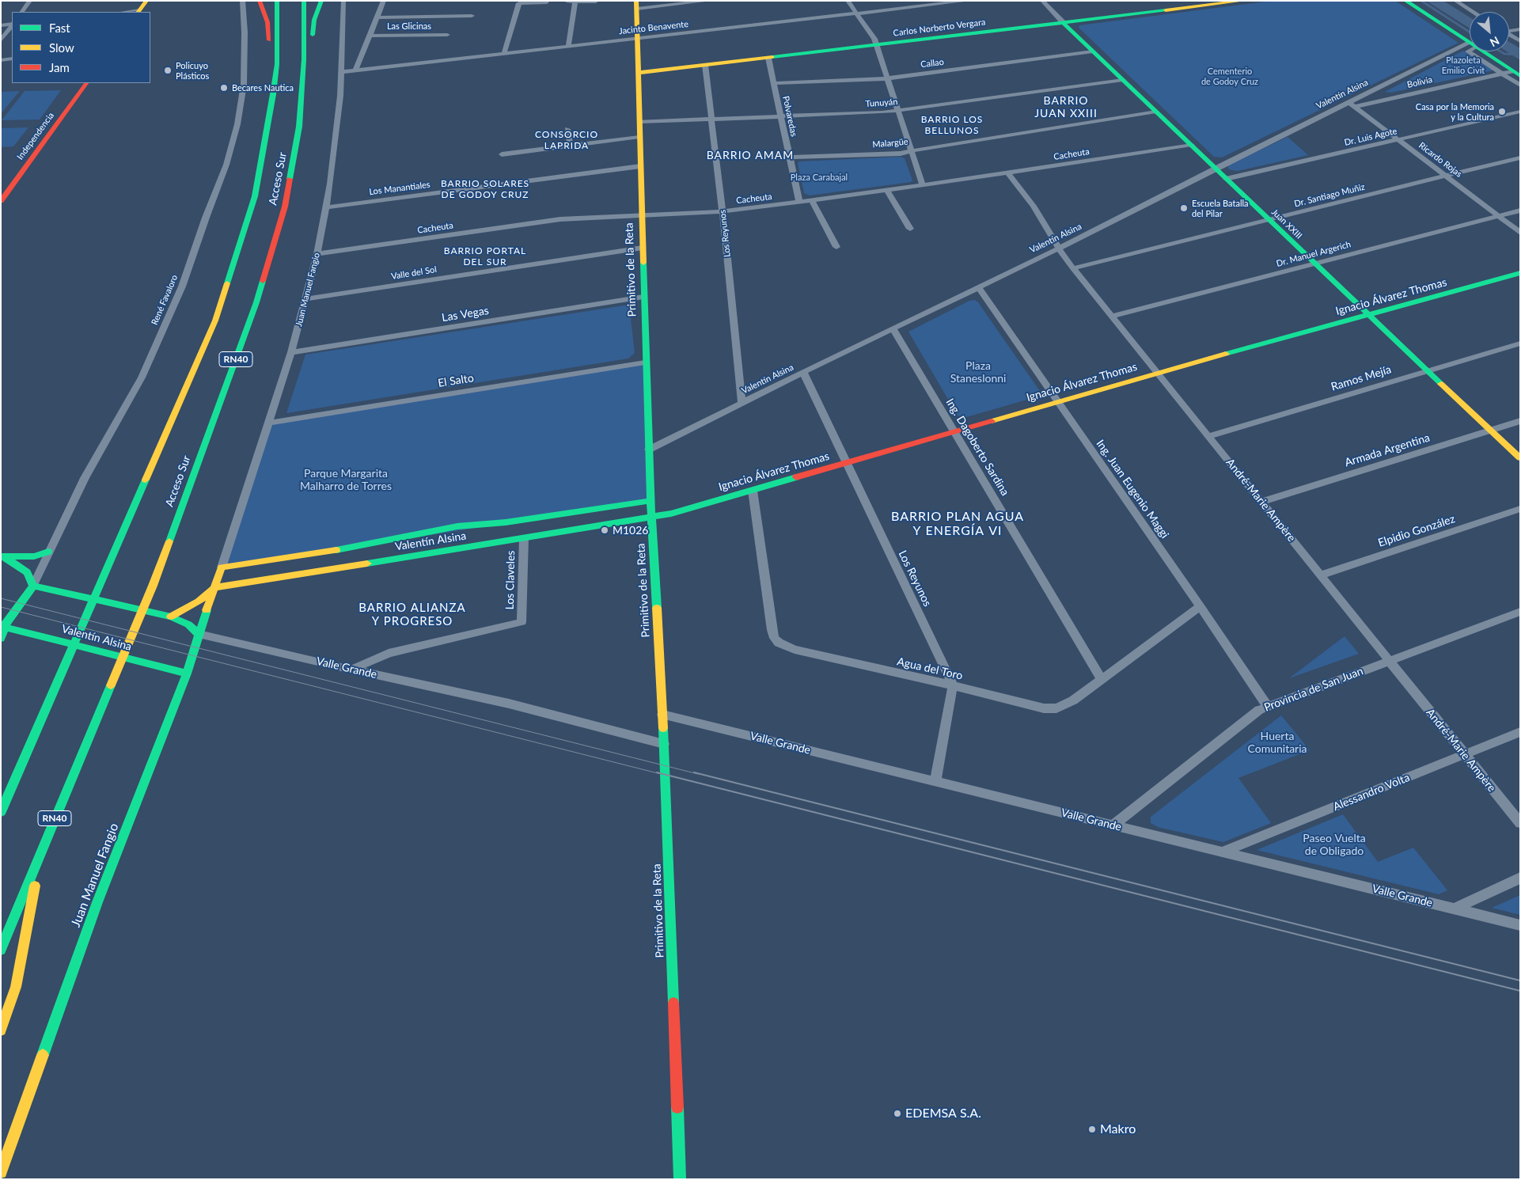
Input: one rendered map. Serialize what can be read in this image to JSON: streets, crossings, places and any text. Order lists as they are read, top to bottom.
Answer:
{
  "streets": {
    "main road": [
      "Carlos Norberto Vergara",
      "Valentín Alsina",
      "Independencia",
      "Acceso Sur",
      "Juan XXIII",
      "Primitivo de la Reta",
      "Juan Manuel Fangio",
      "Ignacio Álvarez Thomas",
      "RN40",
      "Valle Grande"
    ],
    "street": [
      "Las Glicinas",
      "Jacinto Benavente",
      "Callao",
      "Bolivia",
      "Tunuyán",
      "Polvaredas",
      "Dr. Luis Agote",
      "Malargüe",
      "Cacheuta",
      "Ricardo Rojas",
      "Los Manantiales",
      "Dr. Santiago Muñiz",
      "Los Reyunos",
      "Dr. Manuel Argerich",
      "Valle del Sol",
      "René Favaloro",
      "Las Vegas",
      "Ramos Mejía",
      "El Salto",
      "Ing. Dagoberto Sardina",
      "Armada Argentina",
      "Ing. Juan Eugenio Maggi",
      "André-Marie Ampère",
      "Elpidio González",
      "Los Claveles",
      "Agua del Toro",
      "Provincia de San Juan",
      "Alessandro Volta"
    ]
  },
  "crossings": [
    ["Jacinto Benavente", "Primitivo de la Reta"],
    ["Jacinto Benavente", "Juan Manuel Fangio"],
    ["Carlos Norberto Vergara", "Polvaredas"],
    ["Carlos Norberto Vergara", "Juan XXIII"],
    ["Carlos Norberto Vergara", "Los Reyunos"],
    ["Carlos Norberto Vergara", "Primitivo de la Reta"],
    ["Callao", "Polvaredas"],
    ["Callao", "Juan XXIII"],
    ["Bolivia", "Valentín Alsina"],
    ["Bolivia", "Ricardo Rojas"],
    ["Valentín Alsina", "Ricardo Rojas"],
    ["Valentín Alsina", "Juan XXIII"],
    ["Valentín Alsina", "Los Reyunos"],
    ["Valentín Alsina", "Primitivo de la Reta"],
    ["Valentín Alsina", "Juan Manuel Fangio"],
    ["Valentín Alsina", "Ignacio Álvarez Thomas"],
    ["Valentín Alsina", "Ing. Dagoberto Sardina"],
    ["Valentín Alsina", "Ing. Juan Eugenio Maggi"],
    ["Valentín Alsina", "André-Marie Ampère"],
    ["Valentín Alsina", "Los Claveles"],
    ["Tunuyán", "Polvaredas"],
    ["Tunuyán", "Juan XXIII"],
    ["Tunuyán", "Los Reyunos"],
    ["Tunuyán", "Primitivo de la Reta"],
    ["Polvaredas", "Malargüe"],
    ["Polvaredas", "Cacheuta"],
    ["Dr. Luis Agote", "Ricardo Rojas"],
    ["Dr. Luis Agote", "Juan XXIII"],
    ["Malargüe", "Juan XXIII"],
    ["Cacheuta", "Juan XXIII"],
    ["Cacheuta", "Los Reyunos"],
    ["Cacheuta", "Primitivo de la Reta"],
    ["Cacheuta", "Juan Manuel Fangio"],
    ["Cacheuta", "André-Marie Ampère"],
    ["Ricardo Rojas", "Dr. Santiago Muñiz"],
    ["Ricardo Rojas", "Dr. Manuel Argerich"],
    ["Los Manantiales", "Primitivo de la Reta"],
    ["Los Manantiales", "Juan Manuel Fangio"],
    ["Dr. Santiago Muñiz", "Juan XXIII"],
    ["Dr. Santiago Muñiz", "André-Marie Ampère"],
    ["Juan XXIII", "Dr. Manuel Argerich"],
    ["Juan XXIII", "Ignacio Álvarez Thomas"],
    ["Juan XXIII", "Ramos Mejía"],
    ["Juan XXIII", "Armada Argentina"],
    ["Los Reyunos", "Ignacio Álvarez Thomas"],
    ["Los Reyunos", "Agua del Toro"],
    ["Dr. Manuel Argerich", "André-Marie Ampère"],
    ["Primitivo de la Reta", "Valle del Sol"],
    ["Primitivo de la Reta", "Ignacio Álvarez Thomas"],
    ["Primitivo de la Reta", "Las Vegas"],
    ["Primitivo de la Reta", "El Salto"],
    ["Primitivo de la Reta", "Valle Grande"],
    ["Valle del Sol", "Juan Manuel Fangio"],
    ["Juan Manuel Fangio", "Las Vegas"],
    ["Juan Manuel Fangio", "El Salto"],
    ["Juan Manuel Fangio", "Valle Grande"],
    ["Ignacio Álvarez Thomas", "Ing. Dagoberto Sardina"],
    ["Ignacio Álvarez Thomas", "Ing. Juan Eugenio Maggi"],
    ["Ignacio Álvarez Thomas", "André-Marie Ampère"],
    ["Ignacio Álvarez Thomas", "Agua del Toro"],
    ["René Favaloro", "Valle Grande"],
    ["Ramos Mejía", "André-Marie Ampère"],
    ["Ing. Dagoberto Sardina", "Agua del Toro"],
    ["Armada Argentina", "André-Marie Ampère"],
    ["Ing. Juan Eugenio Maggi", "Agua del Toro"],
    ["Ing. Juan Eugenio Maggi", "Provincia de San Juan"],
    ["André-Marie Ampère", "Elpidio González"],
    ["André-Marie Ampère", "Provincia de San Juan"],
    ["André-Marie Ampère", "Alessandro Volta"],
    ["Los Claveles", "Valle Grande"],
    ["Valle Grande", "Provincia de San Juan"],
    ["Valle Grande", "Alessandro Volta"]
  ],
  "districts": [
    "BARRIO JUAN XXIII",
    "BARRIO LOS BELLUNOS",
    "CONSORCIO LAPRIDA",
    "BARRIO AMAM",
    "BARRIO SOLARES DE GODOY CRUZ",
    "BARRIO PORTAL DEL SUR",
    "BARRIO PLAN AGUA Y ENERGÍA VI",
    "BARRIO ALIANZA Y PROGRESO"
  ],
  "parks": [
    "Plazoleta Emilio Civit",
    "Cementerio de Godoy Cruz",
    "Plaza Carabajal",
    "Plaza Staneslonni",
    "Parque Margarita Malharro de Torres",
    "Huerta Comunitaria",
    "Paseo Vuelta de Obligado"
  ],
  "places": [
    "Policuyo Plásticos",
    "Becares Nautica",
    "Casa por la Memoria y la Cultura",
    "Escuela Batalla del Pilar",
    "M1026",
    "EDEMSA S.A.",
    "Makro"
  ],
  "legend": ["Fast", "Slow", "Jam"],
  "north": "bottom right"
}
